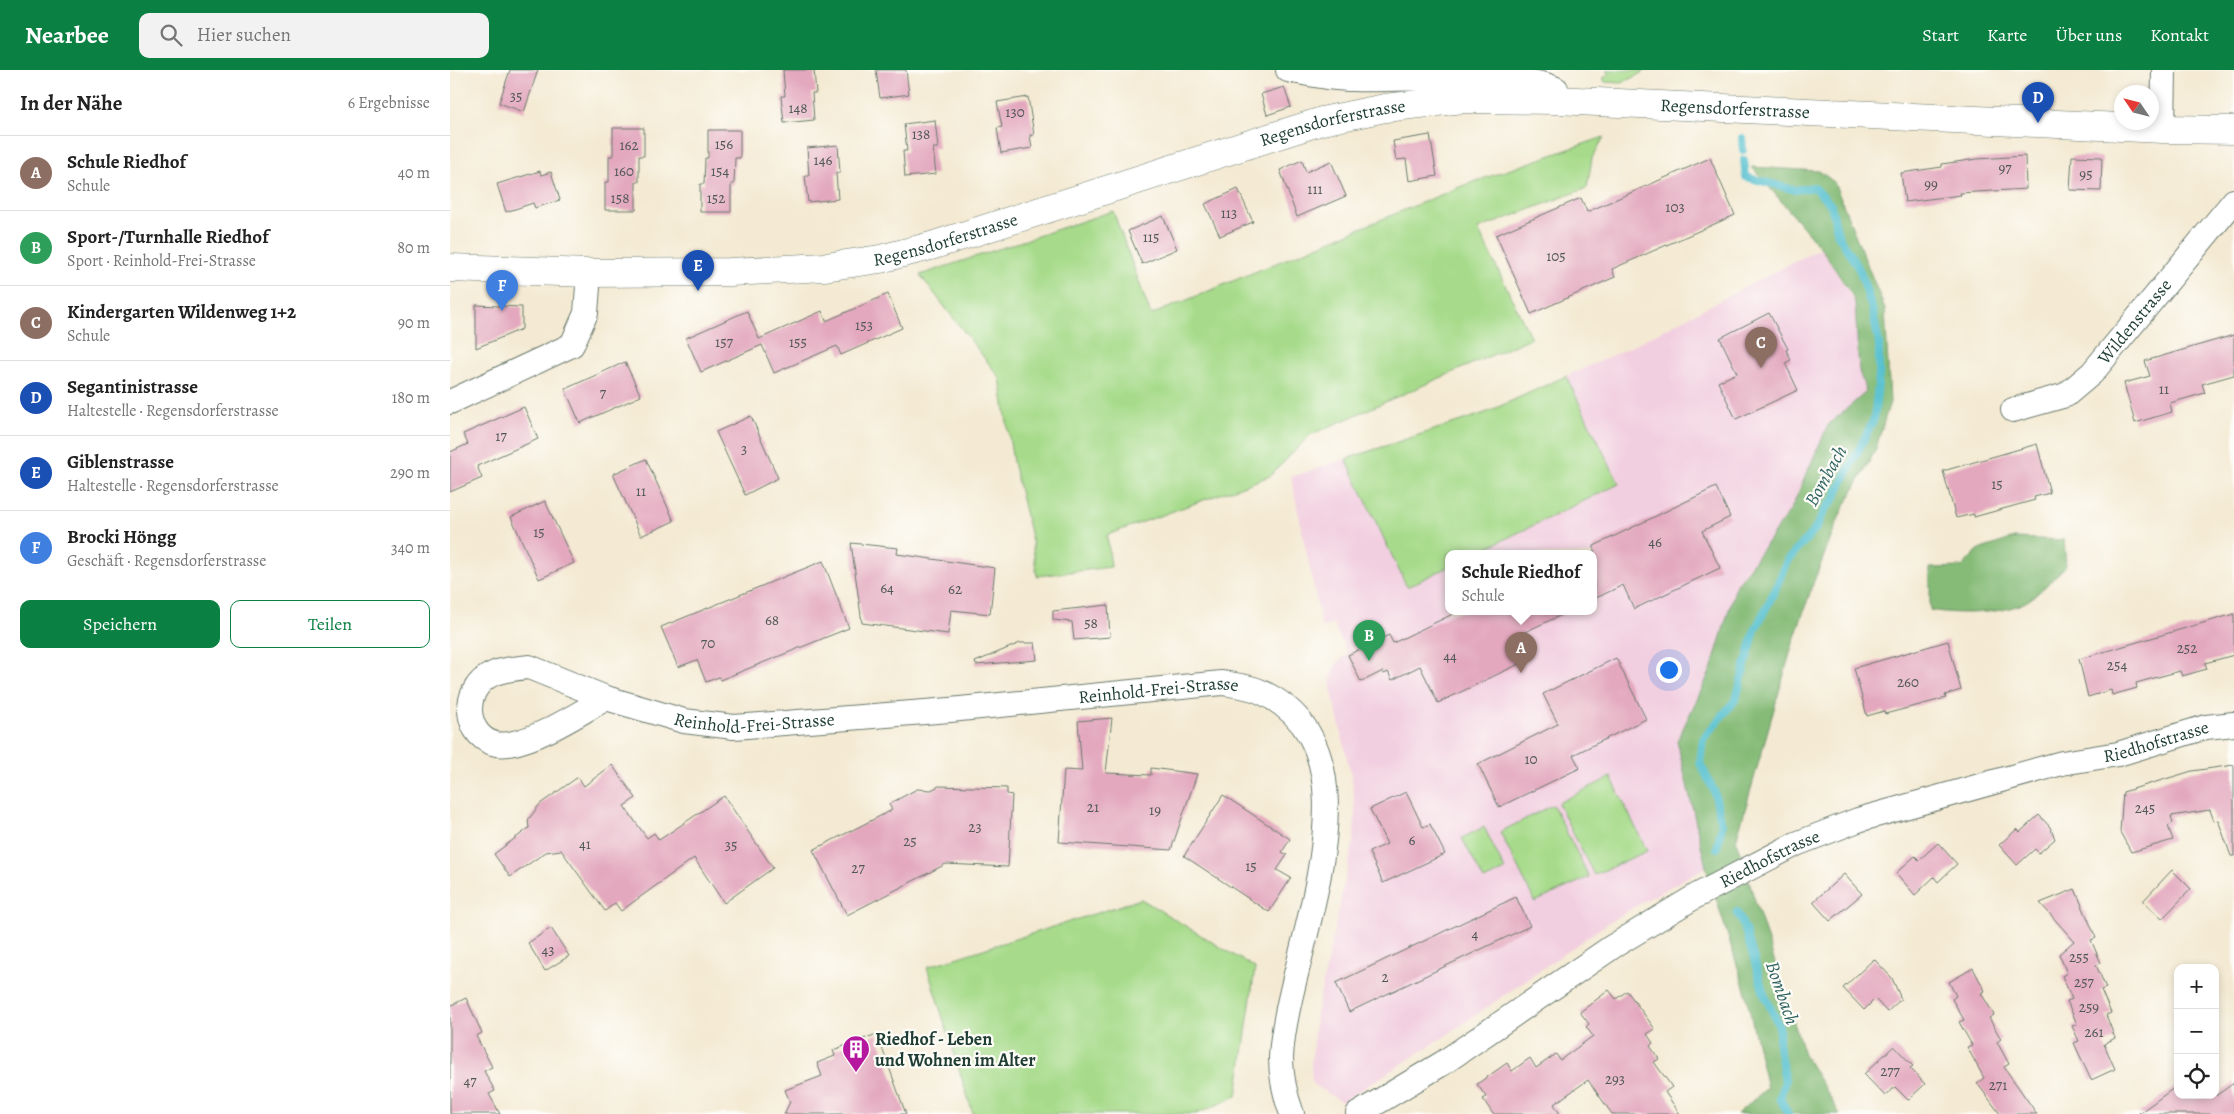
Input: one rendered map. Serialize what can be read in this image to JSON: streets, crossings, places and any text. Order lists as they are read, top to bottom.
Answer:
{
  "streets": {
    "street": [
      "Regensdorferstrasse",
      "Wildenstrasse",
      "Reinhold-Frei-Strasse",
      "Riedhofstrasse"
    ]
  },
  "water": ["Bombach"],
  "places": {
    "building": ["Riedhof - Leben und Wohnen im Alter"]
  },
  "house_numbers": [
    "35",
    "148",
    "130",
    "138",
    "156",
    "162",
    "146",
    "97",
    "160",
    "154",
    "95",
    "99",
    "111",
    "158",
    "152",
    "103",
    "113",
    "115",
    "105",
    "153",
    "157",
    "155",
    "11",
    "7",
    "17",
    "3",
    "15",
    "11",
    "15",
    "46",
    "64",
    "62",
    "68",
    "58",
    "70",
    "252",
    "44",
    "254",
    "260",
    "10",
    "21",
    "245",
    "19",
    "23",
    "6",
    "25",
    "41",
    "35",
    "15",
    "27",
    "4",
    "43",
    "255",
    "2",
    "257",
    "259",
    "261",
    "277",
    "293",
    "47",
    "271"
  ],
  "north": "top left",
  "page": {
    "header": "Nearbee",
    "search": "Hier suchen",
    "nav": [
      "Start",
      "Karte",
      "Über uns",
      "Kontakt"
    ],
    "heading": ["In der Nähe", "6 Ergebnisse"],
    "pins": [
      "D",
      "E",
      "F",
      "C",
      "B",
      "A"
    ],
    "list": [
      {
        "mark": "A",
        "name": "Schule Riedhof",
        "note": "Schule",
        "value": "40 m"
      },
      {
        "mark": "B",
        "name": "Sport-/Turnhalle Riedhof",
        "note": "Sport · Reinhold-Frei-Strasse",
        "value": "80 m"
      },
      {
        "mark": "C",
        "name": "Kindergarten Wildenweg 1+2",
        "note": "Schule",
        "value": "90 m"
      },
      {
        "mark": "D",
        "name": "Segantinistrasse",
        "note": "Haltestelle · Regensdorferstrasse",
        "value": "180 m"
      },
      {
        "mark": "E",
        "name": "Giblenstrasse",
        "note": "Haltestelle · Regensdorferstrasse",
        "value": "290 m"
      },
      {
        "mark": "F",
        "name": "Brocki Höngg",
        "note": "Geschäft · Regensdorferstrasse",
        "value": "340 m"
      }
    ],
    "popup": ["Schule Riedhof", "Schule"],
    "buttons": ["Speichern", "Teilen"],
    "map_buttons": ["+", "−"]
  }
}
